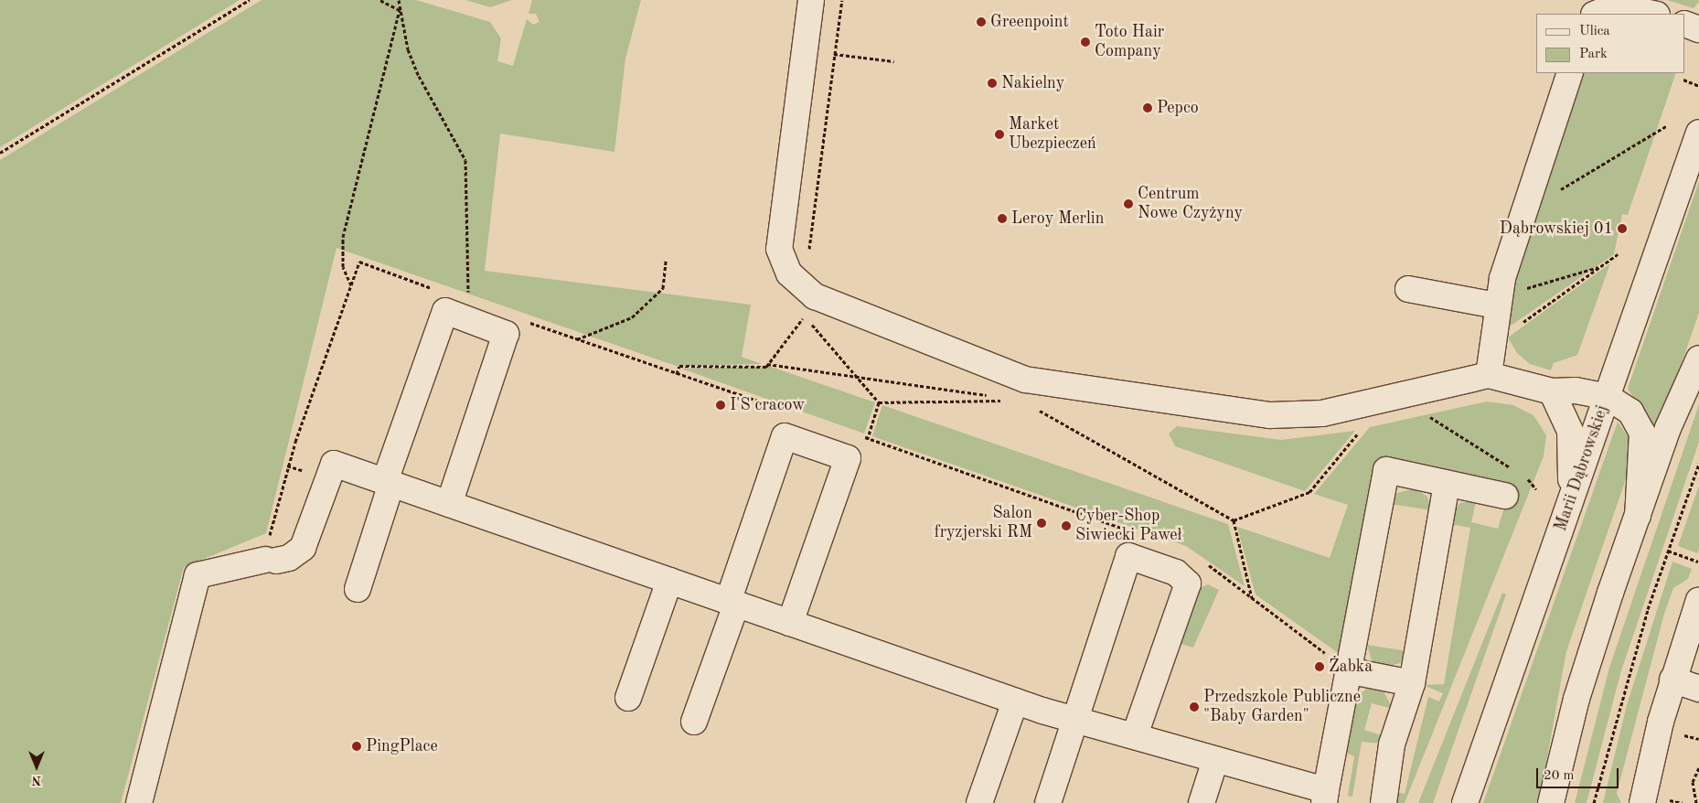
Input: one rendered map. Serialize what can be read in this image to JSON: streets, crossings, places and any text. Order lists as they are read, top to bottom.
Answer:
{
  "streets": {
    "street": ["Marii Dąbrowskiej"]
  },
  "places": [
    "Greenpoint",
    "Toto Hair Company",
    "Nakielny",
    "Pepco",
    "Market Ubezpieczeń",
    "Centrum Nowe Czyżyny",
    "Leroy Merlin",
    "Dąbrowskiej 01",
    "I'S cracow",
    "Salon fryzjerski RM",
    "Cyber-Shop Siwiecki Paweł",
    "Żabka",
    "Przedszkole Publiczne \"Baby Garden\"",
    "PingPlace"
  ],
  "legend": ["Ulica", "Park"],
  "scale_bar": "20 m",
  "north": "bottom"
}
